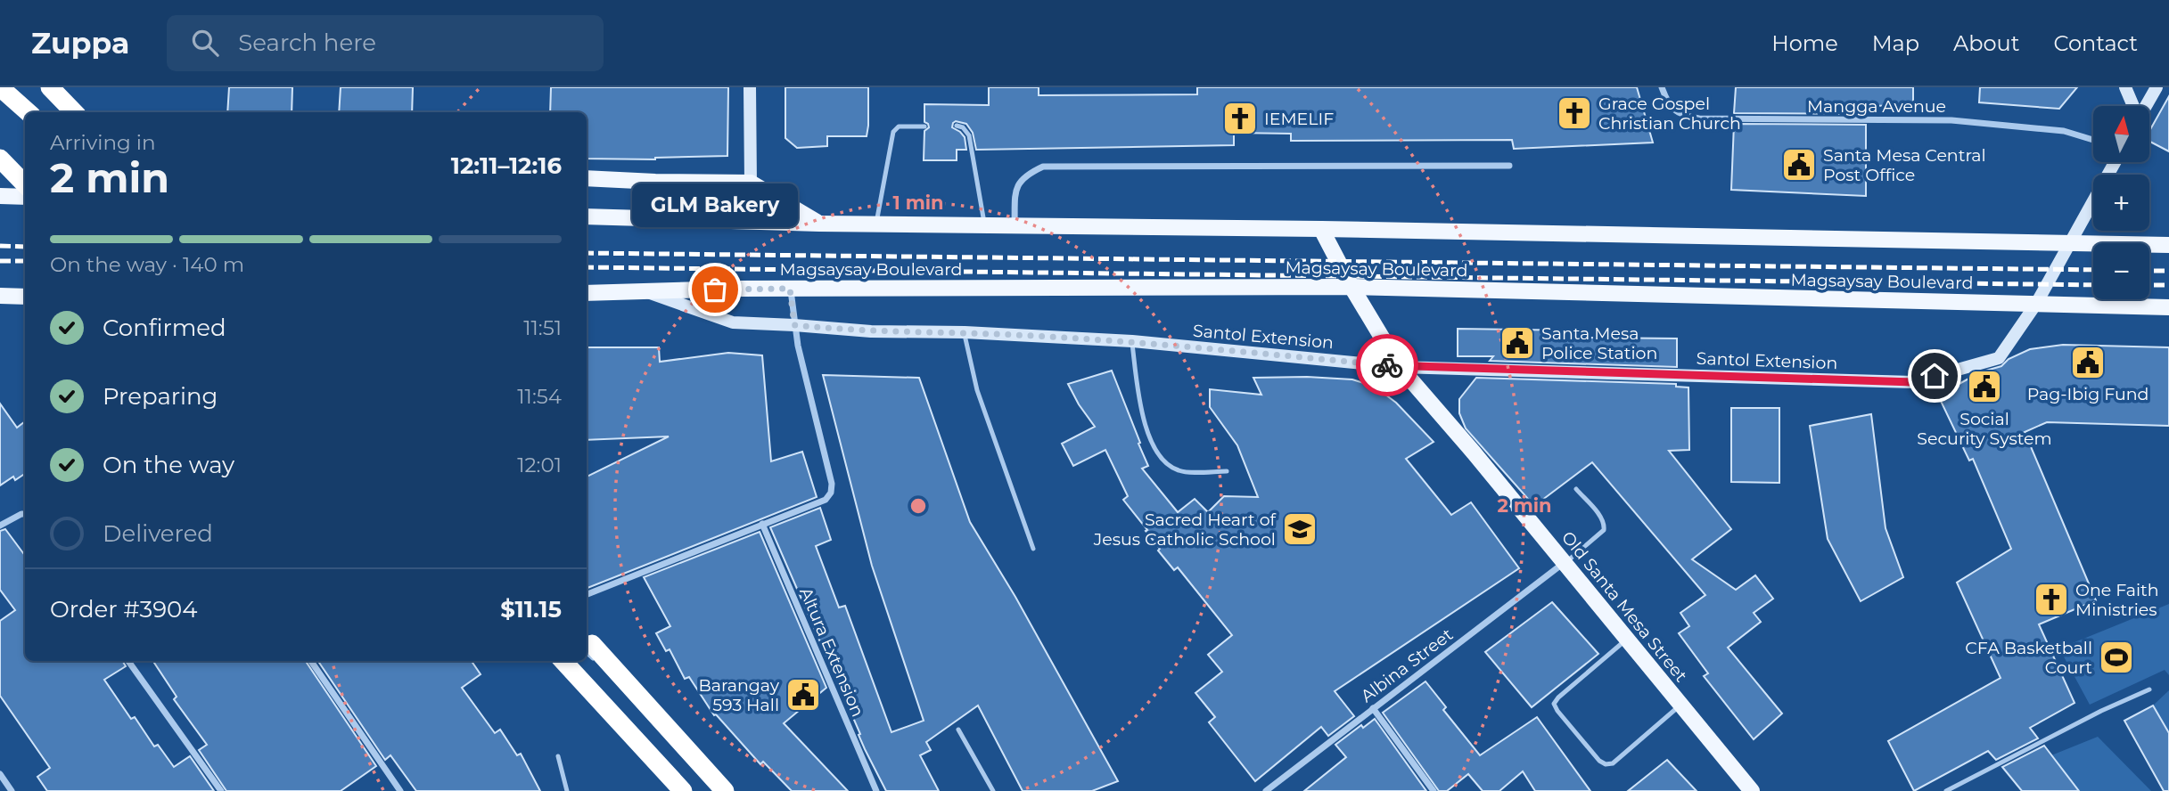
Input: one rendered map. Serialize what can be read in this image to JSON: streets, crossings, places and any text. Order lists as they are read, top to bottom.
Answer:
{
  "streets": {
    "main road": ["Magsaysay Boulevard", "Old Santa Mesa Street"],
    "street": [
      "Mangga Avenue",
      "Santol Extension",
      "Altura Extension",
      "Albina Street"
    ]
  },
  "crossings": [
    ["Magsaysay Boulevard", "Santol Extension"],
    ["Magsaysay Boulevard", "Old Santa Mesa Street"],
    ["Santol Extension", "Old Santa Mesa Street"],
    ["Old Santa Mesa Street", "Albina Street"]
  ],
  "places": {
    "church": ["Grace Gospel Christian Church", "IEMELIF", "One Faith Ministries"],
    "public building": [
      "Santa Mesa Central Post Office",
      "Santa Mesa Police Station",
      "Pag-Ibig Fund",
      "Social Security System",
      "Barangay 593 Hall"
    ],
    "other": ["GLM Bakery"],
    "school or university": ["Sacred Heart of Jesus Catholic School"],
    "sports": ["CFA Basketball Court"]
  },
  "north": "top",
  "page": {
    "header": "Zuppa",
    "search": "Search here",
    "nav": [
      "Home",
      "Map",
      "About",
      "Contact"
    ],
    "map_buttons": ["+", "−"],
    "heading": ["2 min", "Arriving in", "12:11–12:16"],
    "panel": ["Order #3904", "$11.15"],
    "bubble": "GLM Bakery",
    "bar": "On the way · 140 m",
    "list": [
      ["Confirmed", "11:51"],
      ["Preparing", "11:54"],
      ["On the way", "12:01"],
      "Delivered"
    ]
  },
  "rings": ["1 min", "2 min"]
}
